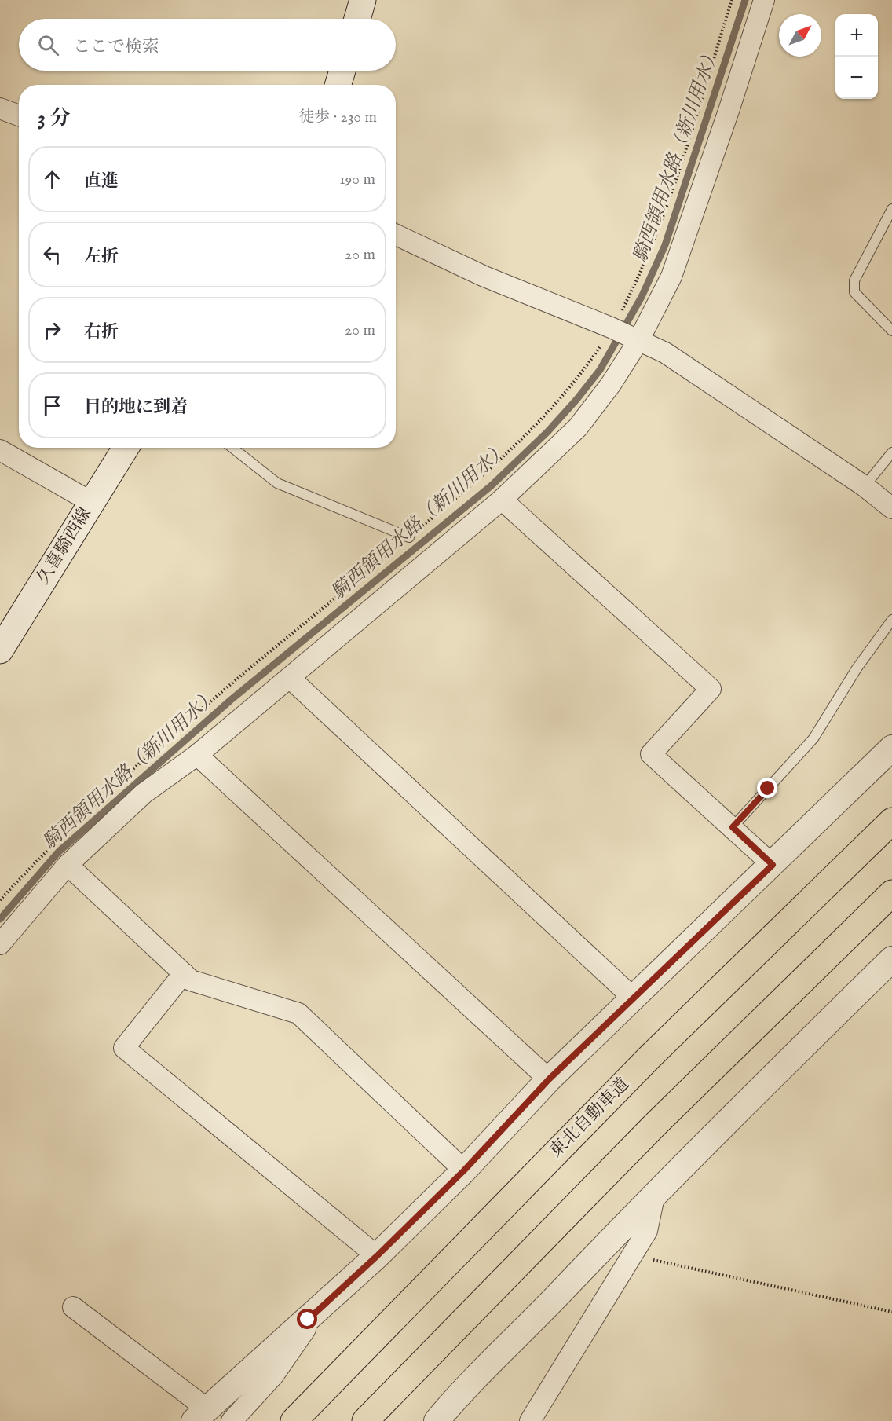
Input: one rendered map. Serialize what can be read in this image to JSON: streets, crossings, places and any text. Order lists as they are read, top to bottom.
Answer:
{
  "streets": {
    "highway": ["東北自動車道"],
    "main road": ["久喜騎西線"]
  },
  "water": ["騎西領用水路（新川用水）"],
  "north": "top right",
  "page": {
    "map_buttons": ["+", "−"],
    "search": "ここで検索",
    "heading": ["3 分", "徒歩 · 230 m"],
    "list": [
      ["直進", "190 m"],
      ["左折", "20 m"],
      ["右折", "20 m"],
      "目的地に到着"
    ]
  }
}
